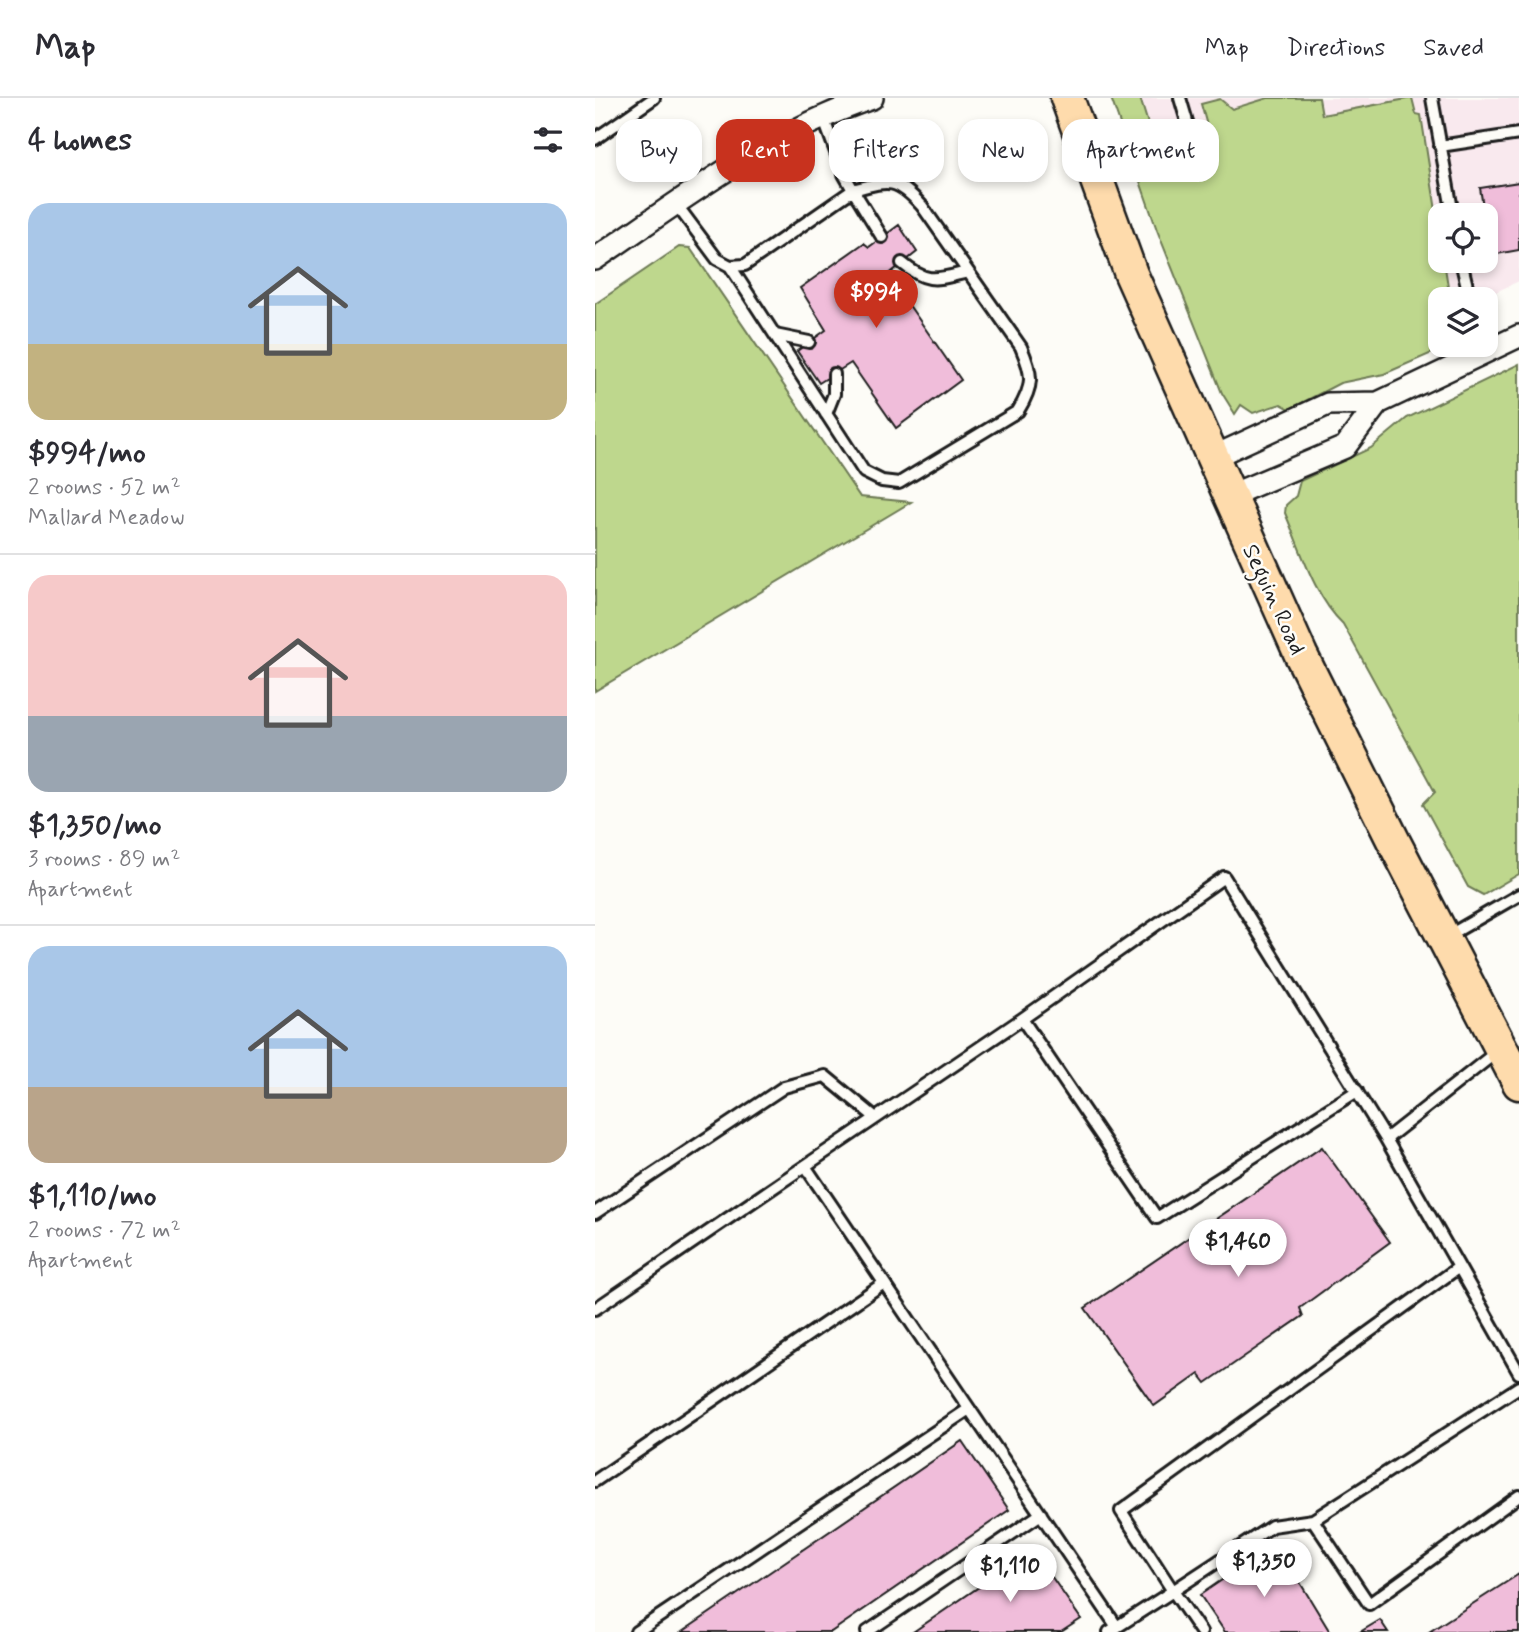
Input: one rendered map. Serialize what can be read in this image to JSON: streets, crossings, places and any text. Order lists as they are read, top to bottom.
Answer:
{
  "streets": {
    "main road": ["Seguin Road"]
  },
  "page": {
    "header": "Map",
    "nav": ["Map", "Directions", "Saved"],
    "heading": "4 homes",
    "chip": [
      "Buy",
      "Rent",
      "Filters",
      "New",
      "Apartment"
    ],
    "list": [
      {
        "name": "$994/mo",
        "note": "2 rooms · 52 m² · Mallard Meadow"
      },
      {
        "name": "$1,350/mo",
        "note": "3 rooms · 89 m² · Apartment"
      },
      {
        "name": "$1,110/mo",
        "note": "2 rooms · 72 m² · Apartment"
      }
    ],
    "price": [
      "$994",
      "$1,460",
      "$1,350",
      "$1,110"
    ]
  }
}
